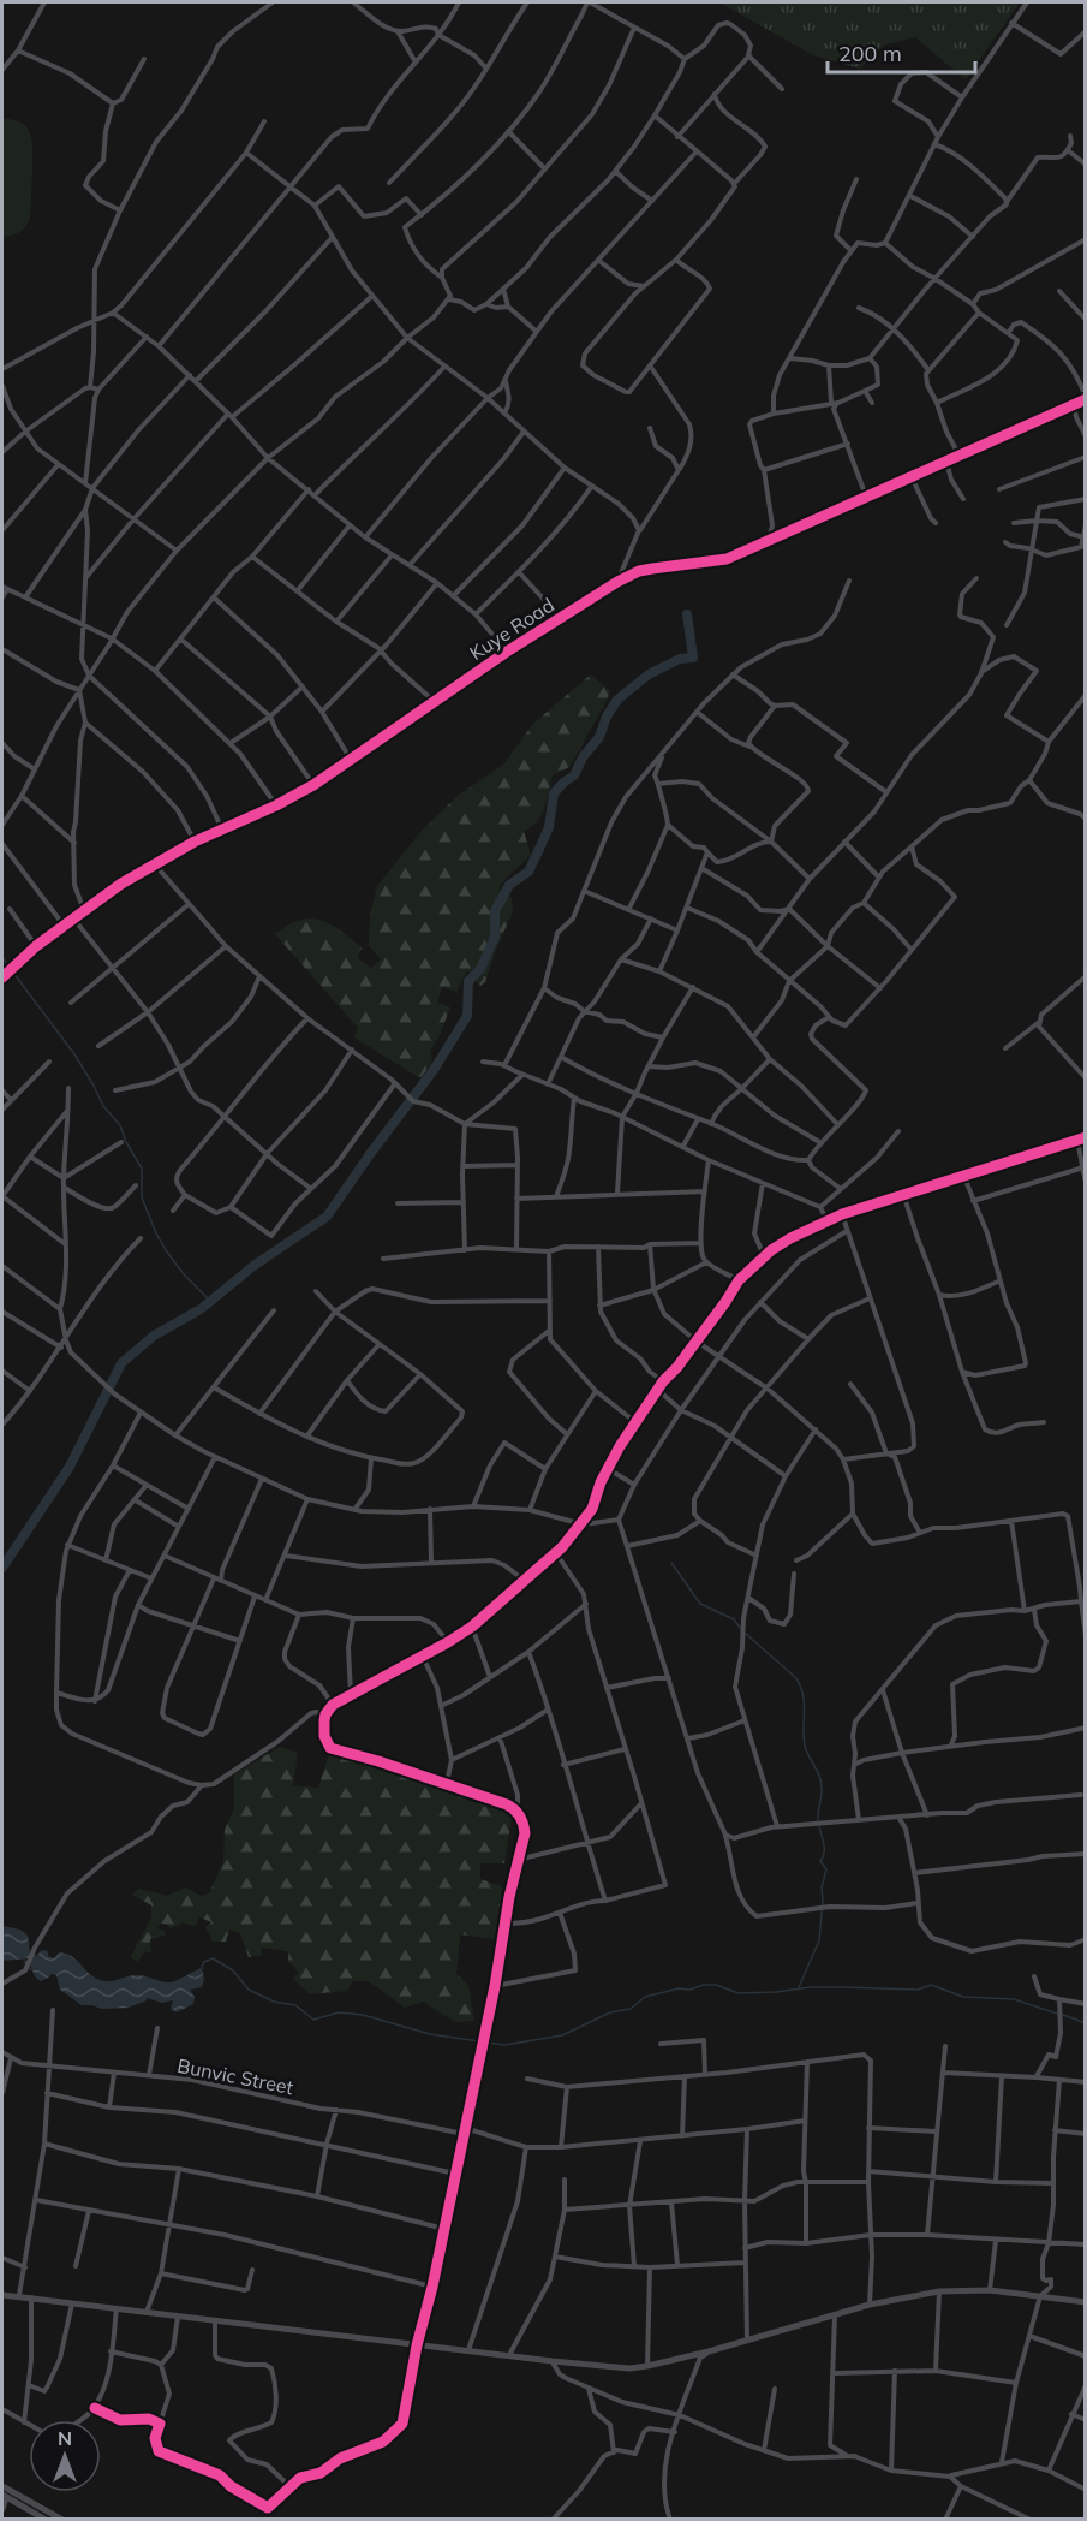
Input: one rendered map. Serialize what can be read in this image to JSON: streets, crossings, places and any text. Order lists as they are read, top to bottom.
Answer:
{
  "streets": {
    "street": ["Kuye Road", "Bunvic Street"]
  },
  "scale_bar": "200 m",
  "north": "top"
}
